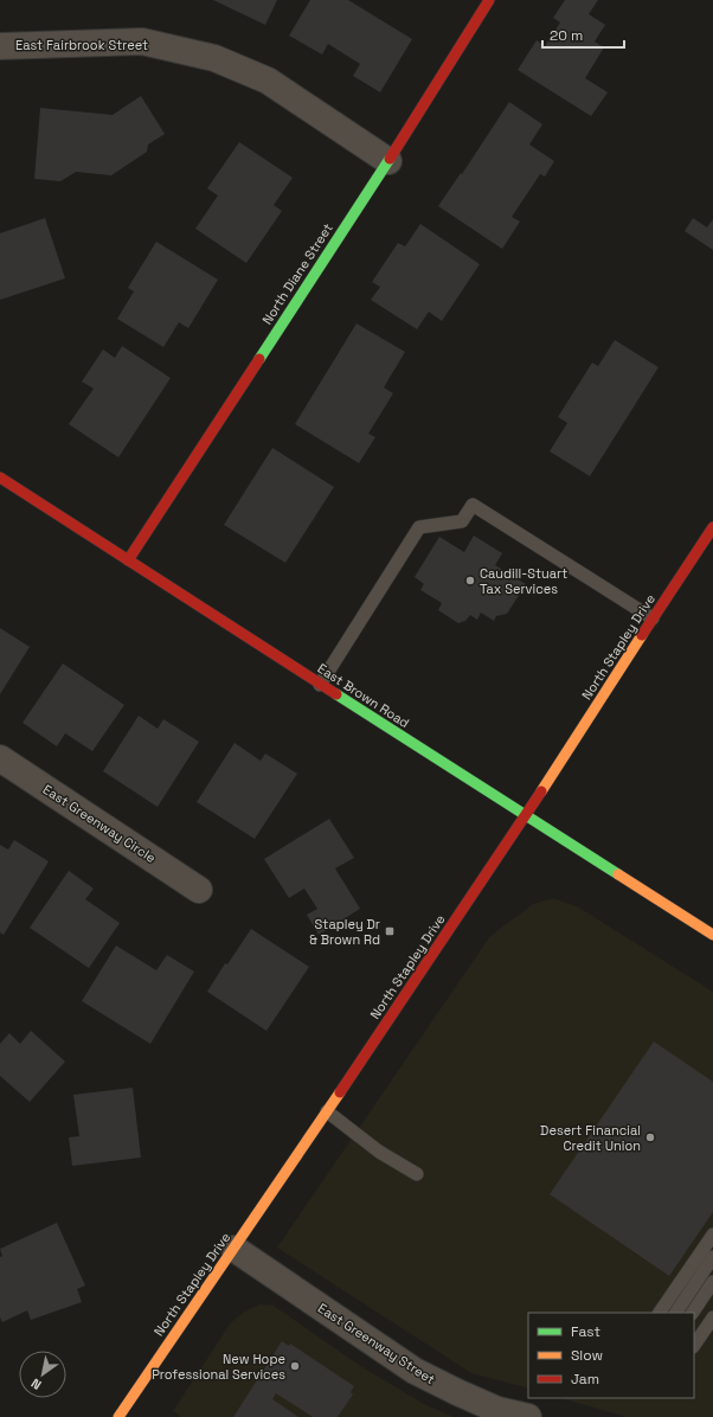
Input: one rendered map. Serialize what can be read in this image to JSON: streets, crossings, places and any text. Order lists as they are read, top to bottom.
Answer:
{
  "streets": {
    "main road": ["North Diane Street", "North Stapley Drive", "East Brown Road"],
    "street": ["East Fairbrook Street", "East Greenway Circle", "East Greenway Street"]
  },
  "crossings": [
    ["East Fairbrook Street", "North Diane Street"],
    ["North Diane Street", "East Brown Road"],
    ["North Stapley Drive", "East Brown Road"],
    ["North Stapley Drive", "East Greenway Street"]
  ],
  "places": {
    "other": ["Caudill-Stuart Tax Services", "Desert Financial Credit Union", "New Hope Professional Services"],
    "transit": ["Stapley Dr & Brown Rd"]
  },
  "legend": ["Fast", "Slow", "Jam"],
  "scale_bar": "20 m",
  "north": "bottom left"
}
